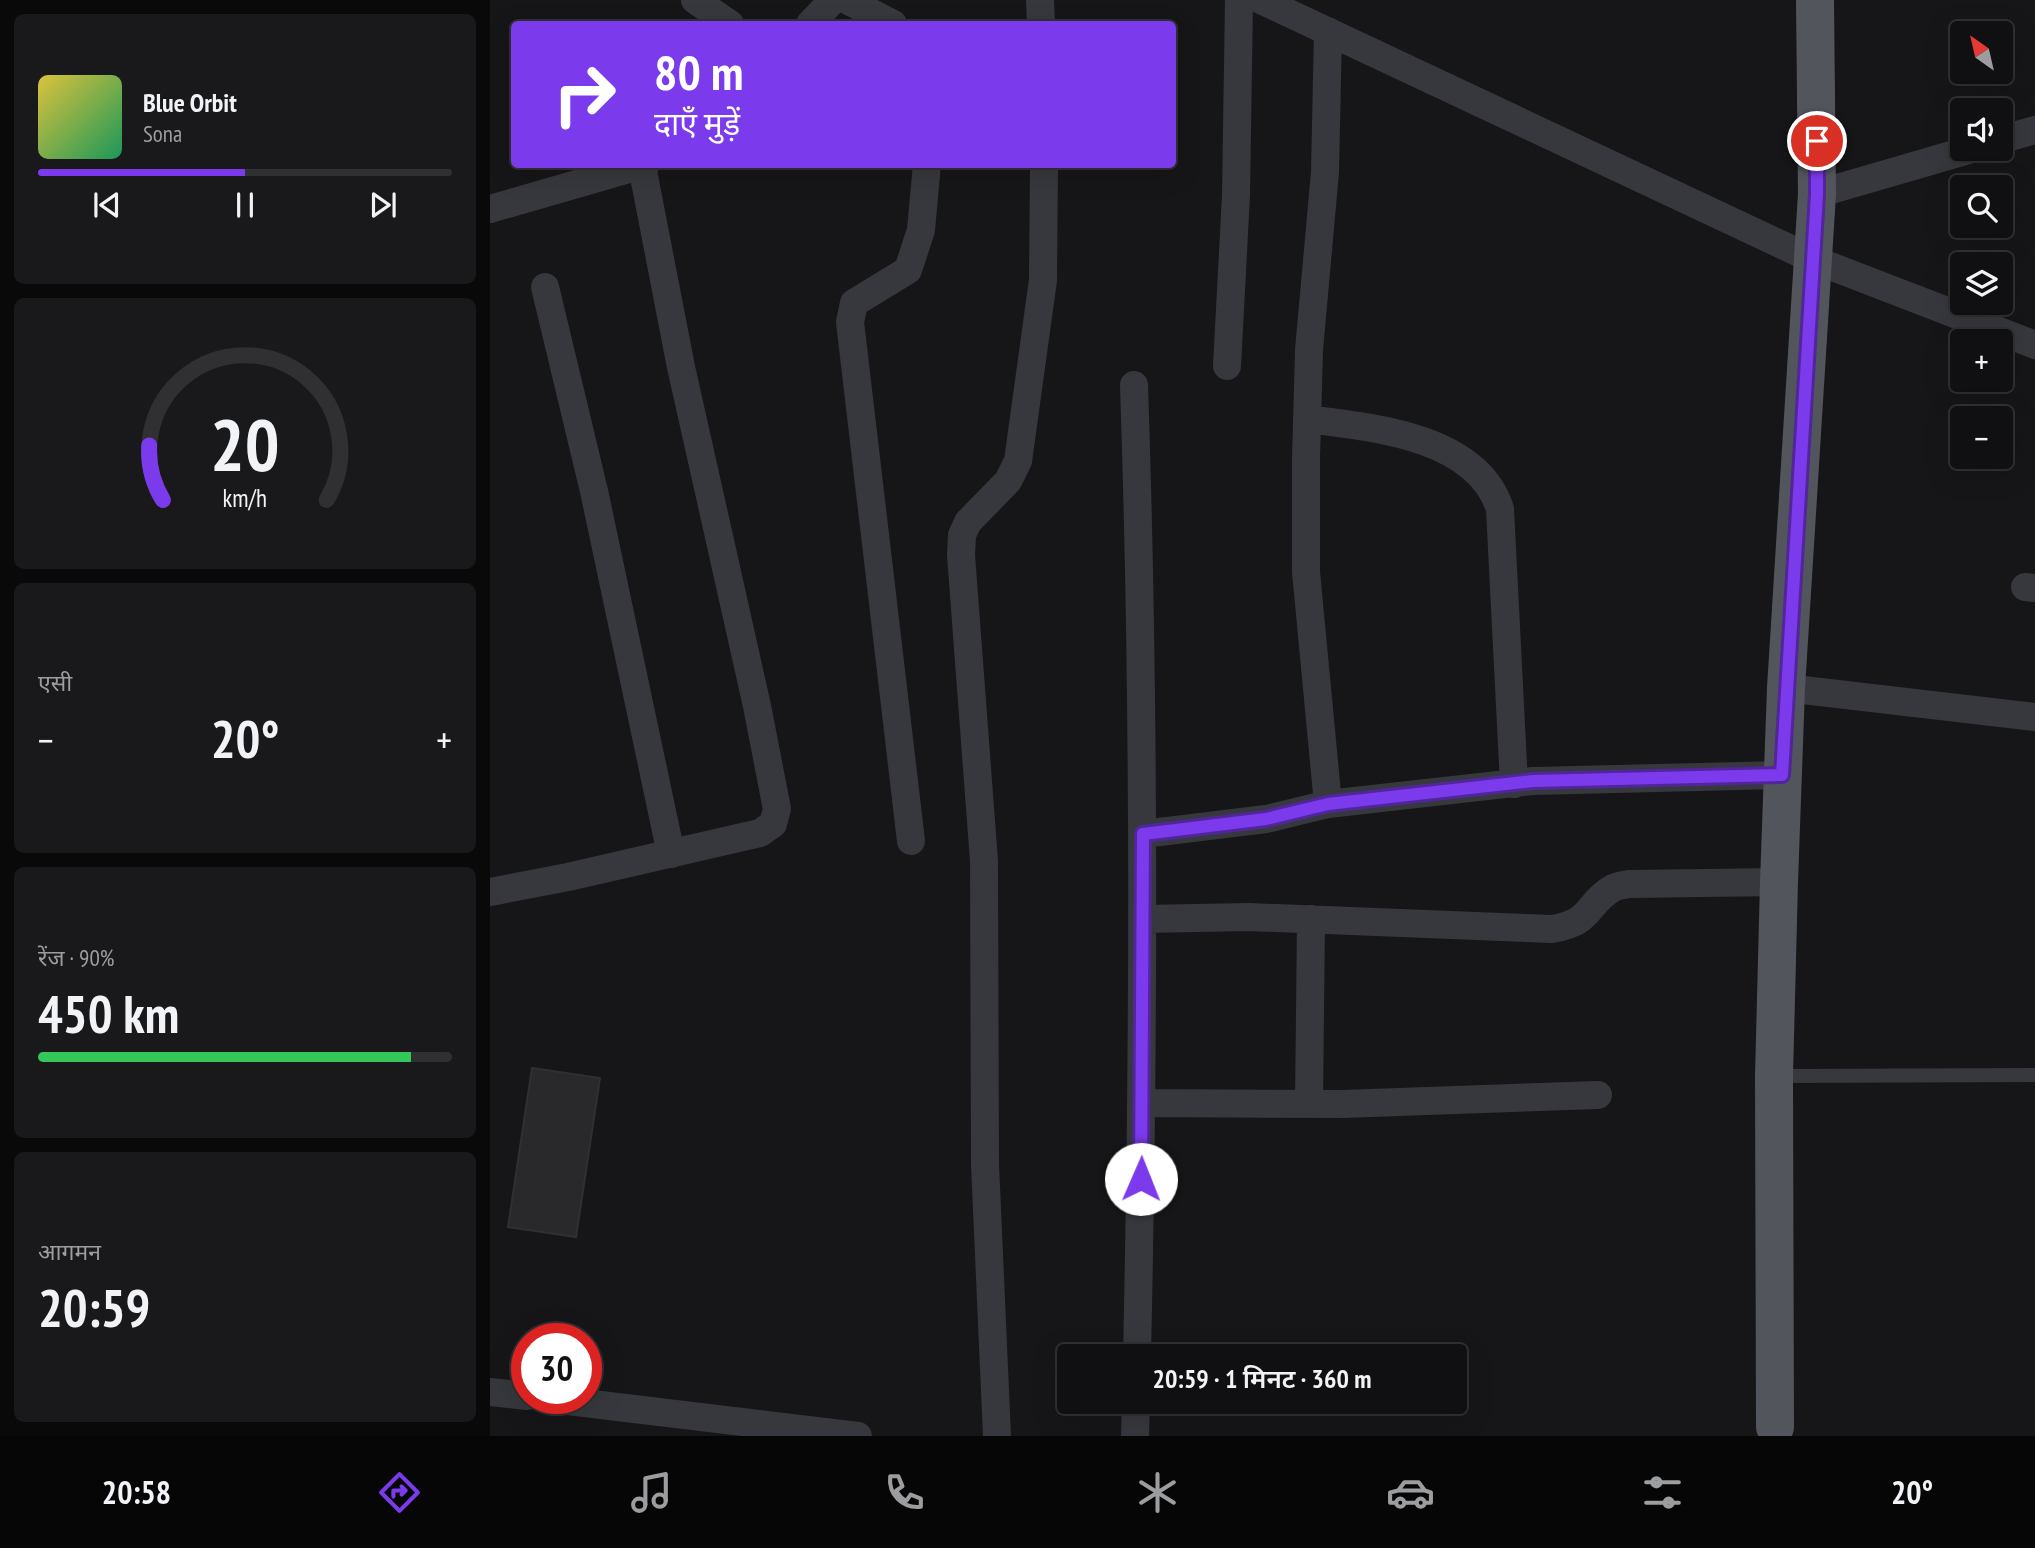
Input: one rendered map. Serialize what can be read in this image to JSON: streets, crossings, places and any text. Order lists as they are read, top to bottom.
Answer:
{
  "north": "top left",
  "page": {
    "map_buttons": ["+", "−"],
    "turn": ["80 m", "दाएँ मुड़ें"],
    "song": ["Blue Orbit", "Sona"],
    "tile": [
      "एसी",
      ["रेंज · 90%", "450 km"],
      ["आगमन", "20:59"]
    ],
    "heat": ["−", "20°", "+"],
    "limit": "30",
    "trip": "20:59 · 1 मिनट · 360 m",
    "tabs": ["20:58", "20°"],
    "gauge": ["20", "km/h"]
  }
}
